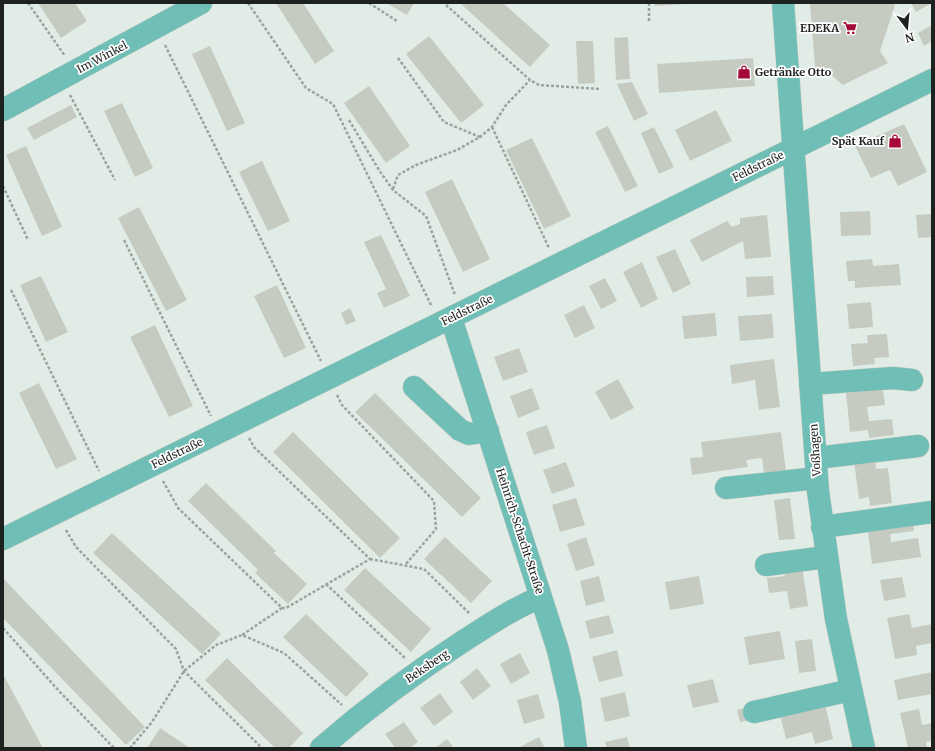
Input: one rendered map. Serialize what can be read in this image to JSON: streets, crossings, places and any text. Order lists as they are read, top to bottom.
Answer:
{
  "streets": {
    "street": [
      "Im Winkel",
      "Feldstraße",
      "Voßhagen",
      "Heinrich-Schacht-Straße",
      "Beksberg"
    ]
  },
  "crossings": [
    ["Feldstraße", "Voßhagen"],
    ["Feldstraße", "Heinrich-Schacht-Straße"],
    ["Heinrich-Schacht-Straße", "Beksberg"]
  ],
  "places": {
    "supermarket": ["EDEKA"],
    "shop": ["Getränke Otto", "Spät Kauf"]
  },
  "north": "bottom"
}
